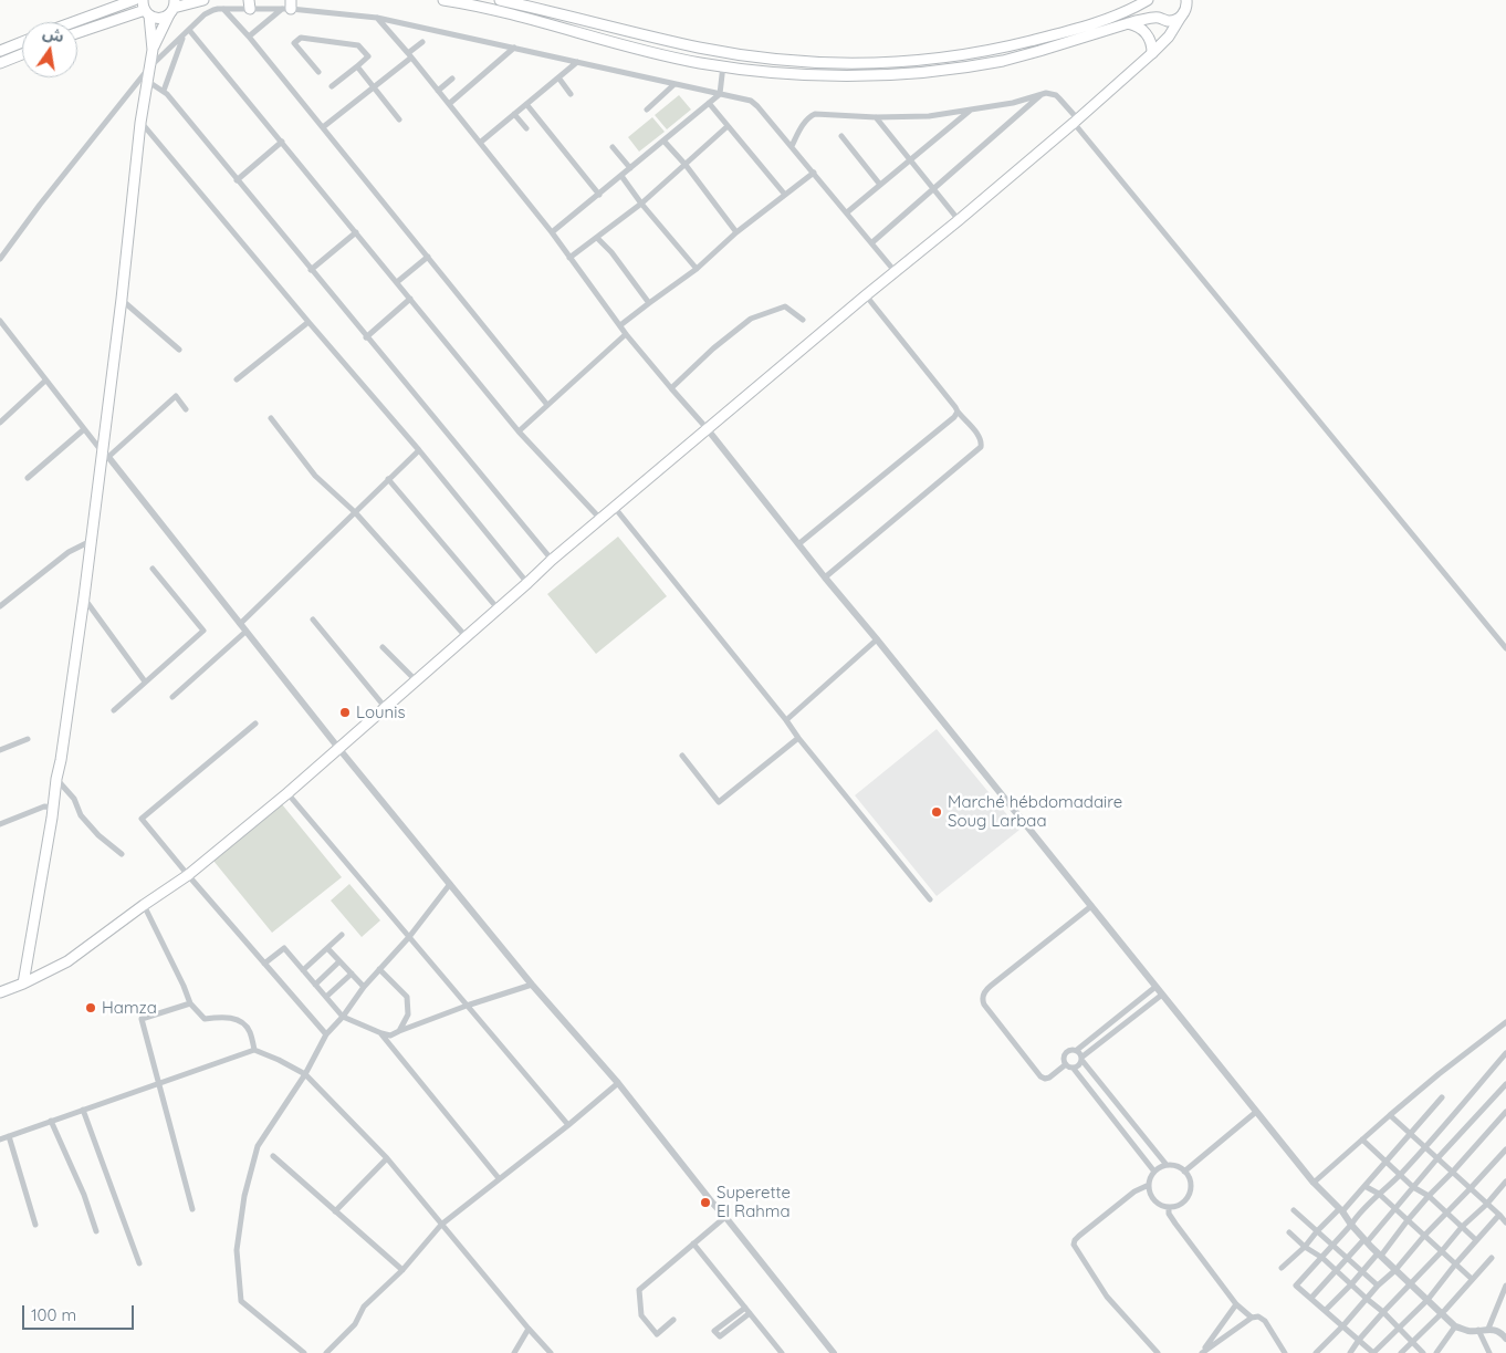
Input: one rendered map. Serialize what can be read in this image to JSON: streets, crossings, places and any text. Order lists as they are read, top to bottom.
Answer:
{
  "places": [
    "Lounis",
    "Marché hébdomadaire Soug Larbaa",
    "Hamza",
    "Superette El Rahma"
  ],
  "scale_bar": "100 m",
  "north": "top"
}
